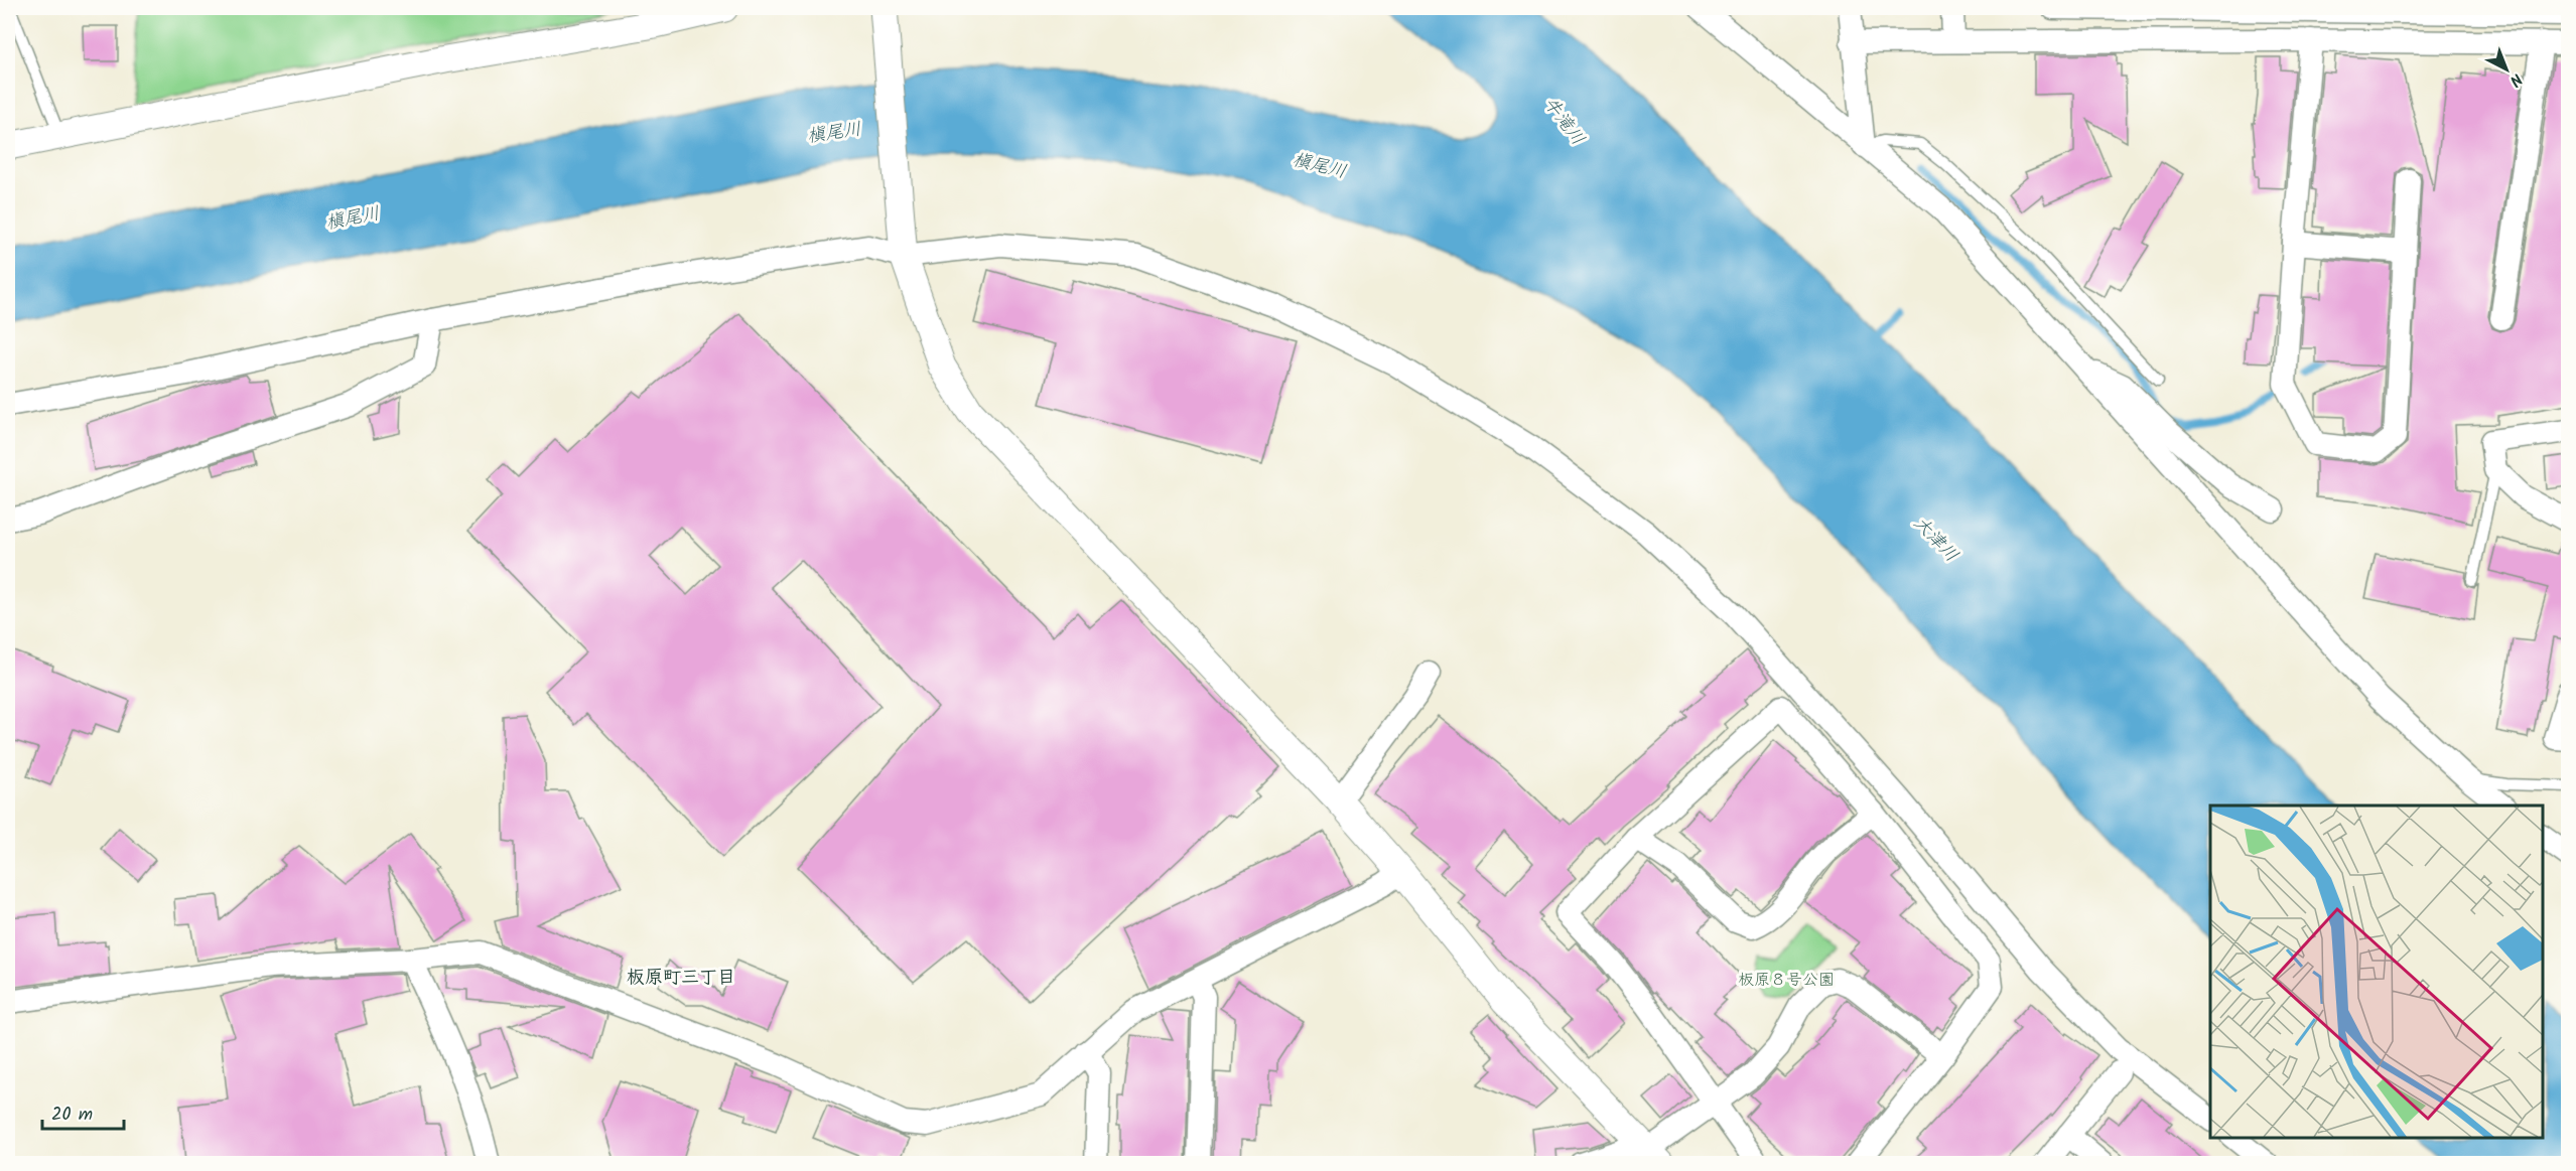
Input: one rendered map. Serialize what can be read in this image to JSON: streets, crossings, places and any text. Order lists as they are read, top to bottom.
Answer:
{
  "districts": ["板原町三丁目"],
  "water": ["牛滝川", "槇尾川", "大津川"],
  "parks": ["板原８号公園"],
  "scale_bar": "20 m",
  "north": "bottom right"
}
